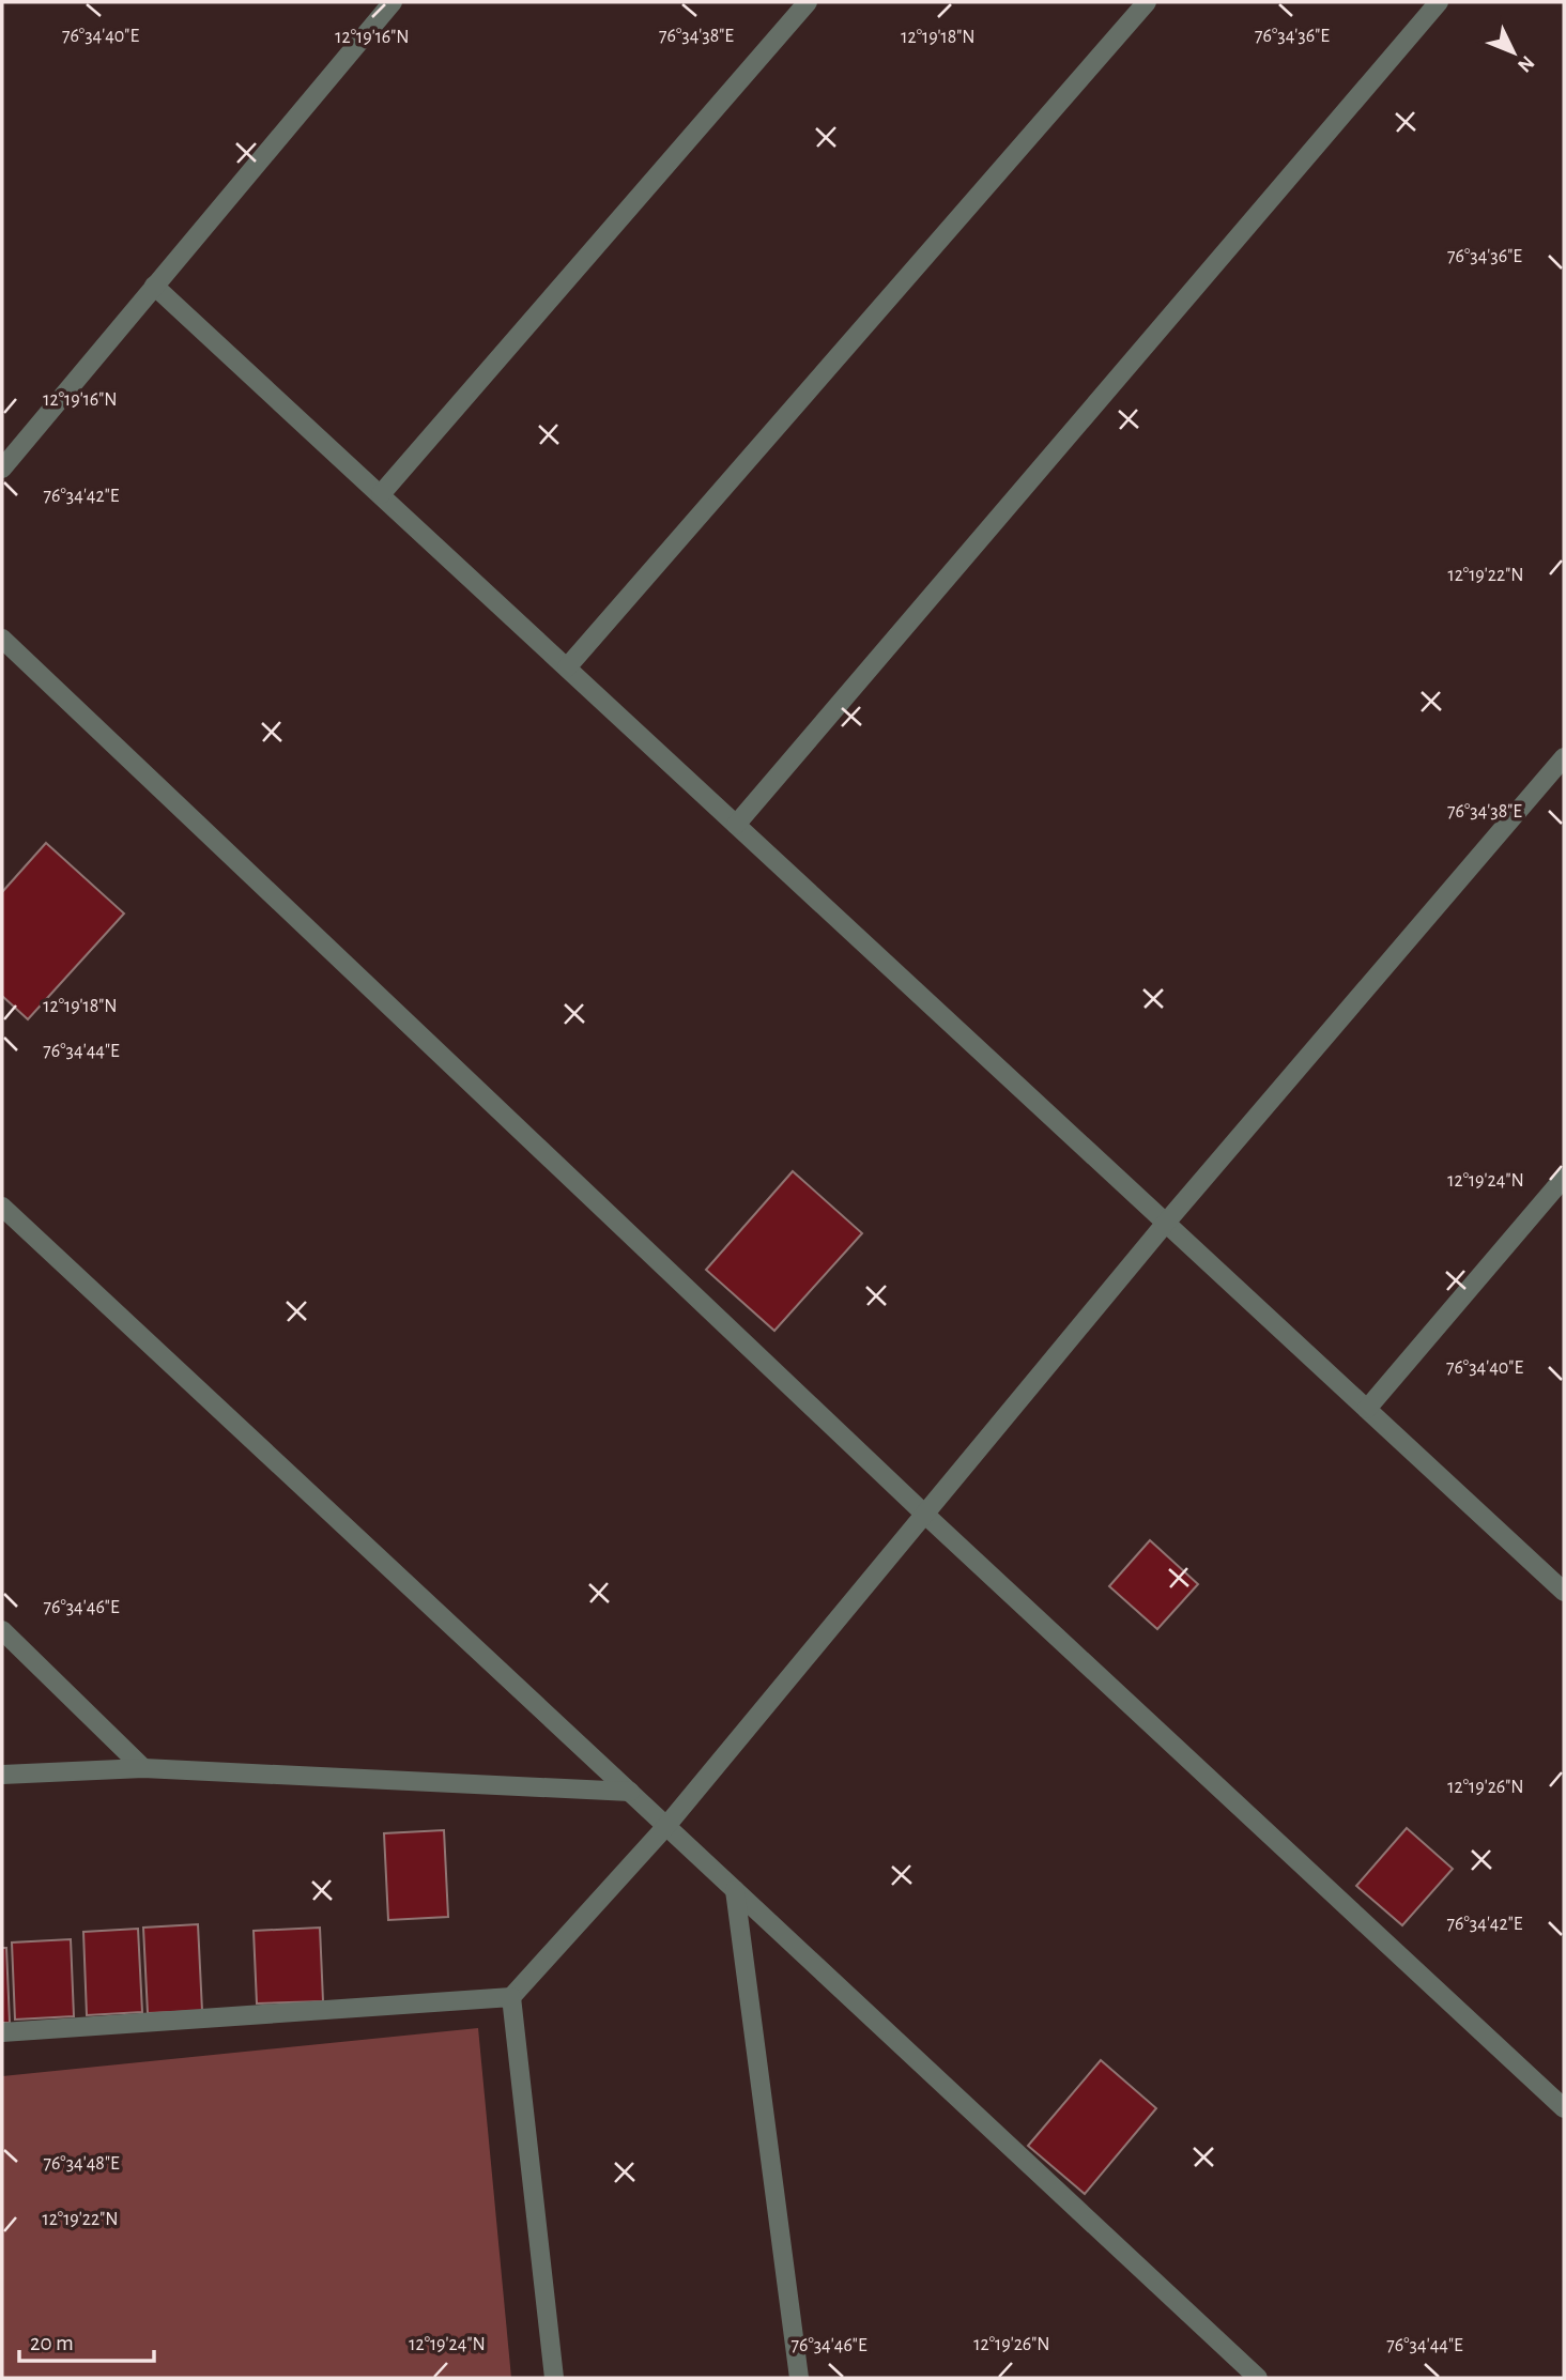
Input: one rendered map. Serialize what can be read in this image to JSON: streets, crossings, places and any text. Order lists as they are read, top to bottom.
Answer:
{
  "scale_bar": "20 m",
  "north": "bottom right",
  "coordinates": [
    "76°34'38\"E",
    "76°34'36\"E",
    "76°34'40\"E",
    "12°19'16\"N",
    "12°19'18\"N",
    "76°34'42\"E",
    "12°19'22\"N",
    "76°34'44\"E",
    "12°19'24\"N",
    "76°34'46\"E",
    "12°19'26\"N",
    "76°34'48\"E"
  ]
}
